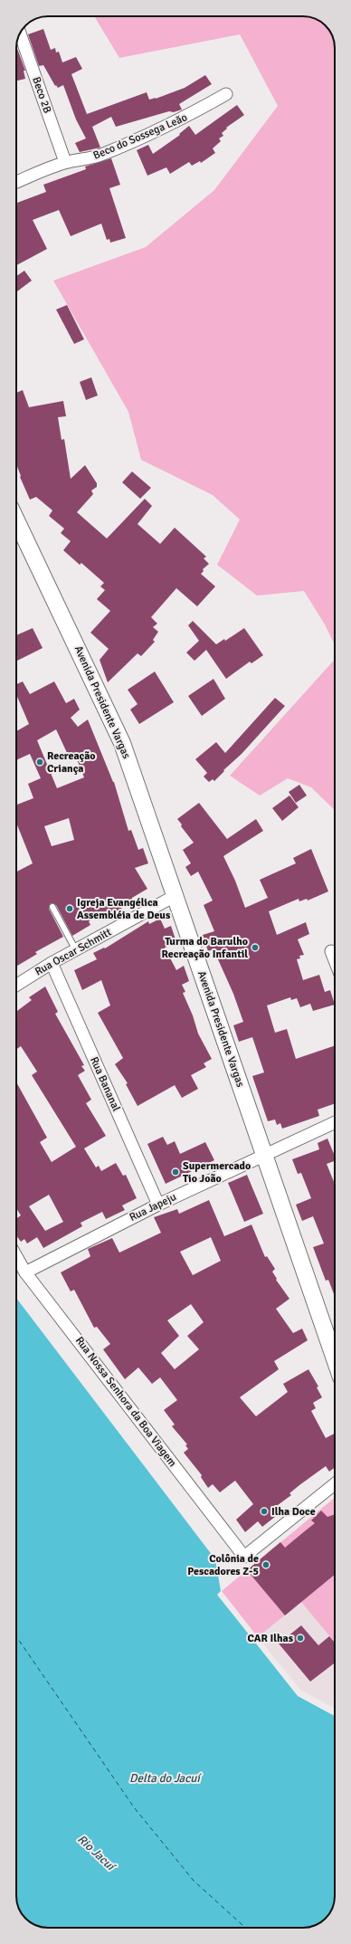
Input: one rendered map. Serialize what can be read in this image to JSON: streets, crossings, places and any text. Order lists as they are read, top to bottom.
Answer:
{
  "streets": {
    "street": [
      "Beco 2B",
      "Beco do Sossega Leão",
      "Avenida Presidente Vargas",
      "Rua Oscar Schmitt",
      "Rua Bananal",
      "Rua Japeju",
      "Rua Nossa Senhora da Boa Viagem"
    ]
  },
  "crossings": [
    ["Beco 2B", "Beco do Sossega Leão"],
    ["Avenida Presidente Vargas", "Rua Oscar Schmitt"],
    ["Avenida Presidente Vargas", "Rua Japeju"],
    ["Rua Oscar Schmitt", "Rua Bananal"],
    ["Rua Bananal", "Rua Japeju"],
    ["Rua Japeju", "Rua Nossa Senhora da Boa Viagem"]
  ],
  "water": ["Delta do Jacuí", "Rio Jacuí"],
  "places": [
    "Recreação Criança",
    "Igreja Evangélica Assembléia de Deus",
    "Turma do Barulho Recreação Infantil",
    "Supermercado Tio João",
    "Ilha Doce",
    "Colônia de Pescadores Z-5",
    "CAR Ilhas"
  ]
}
